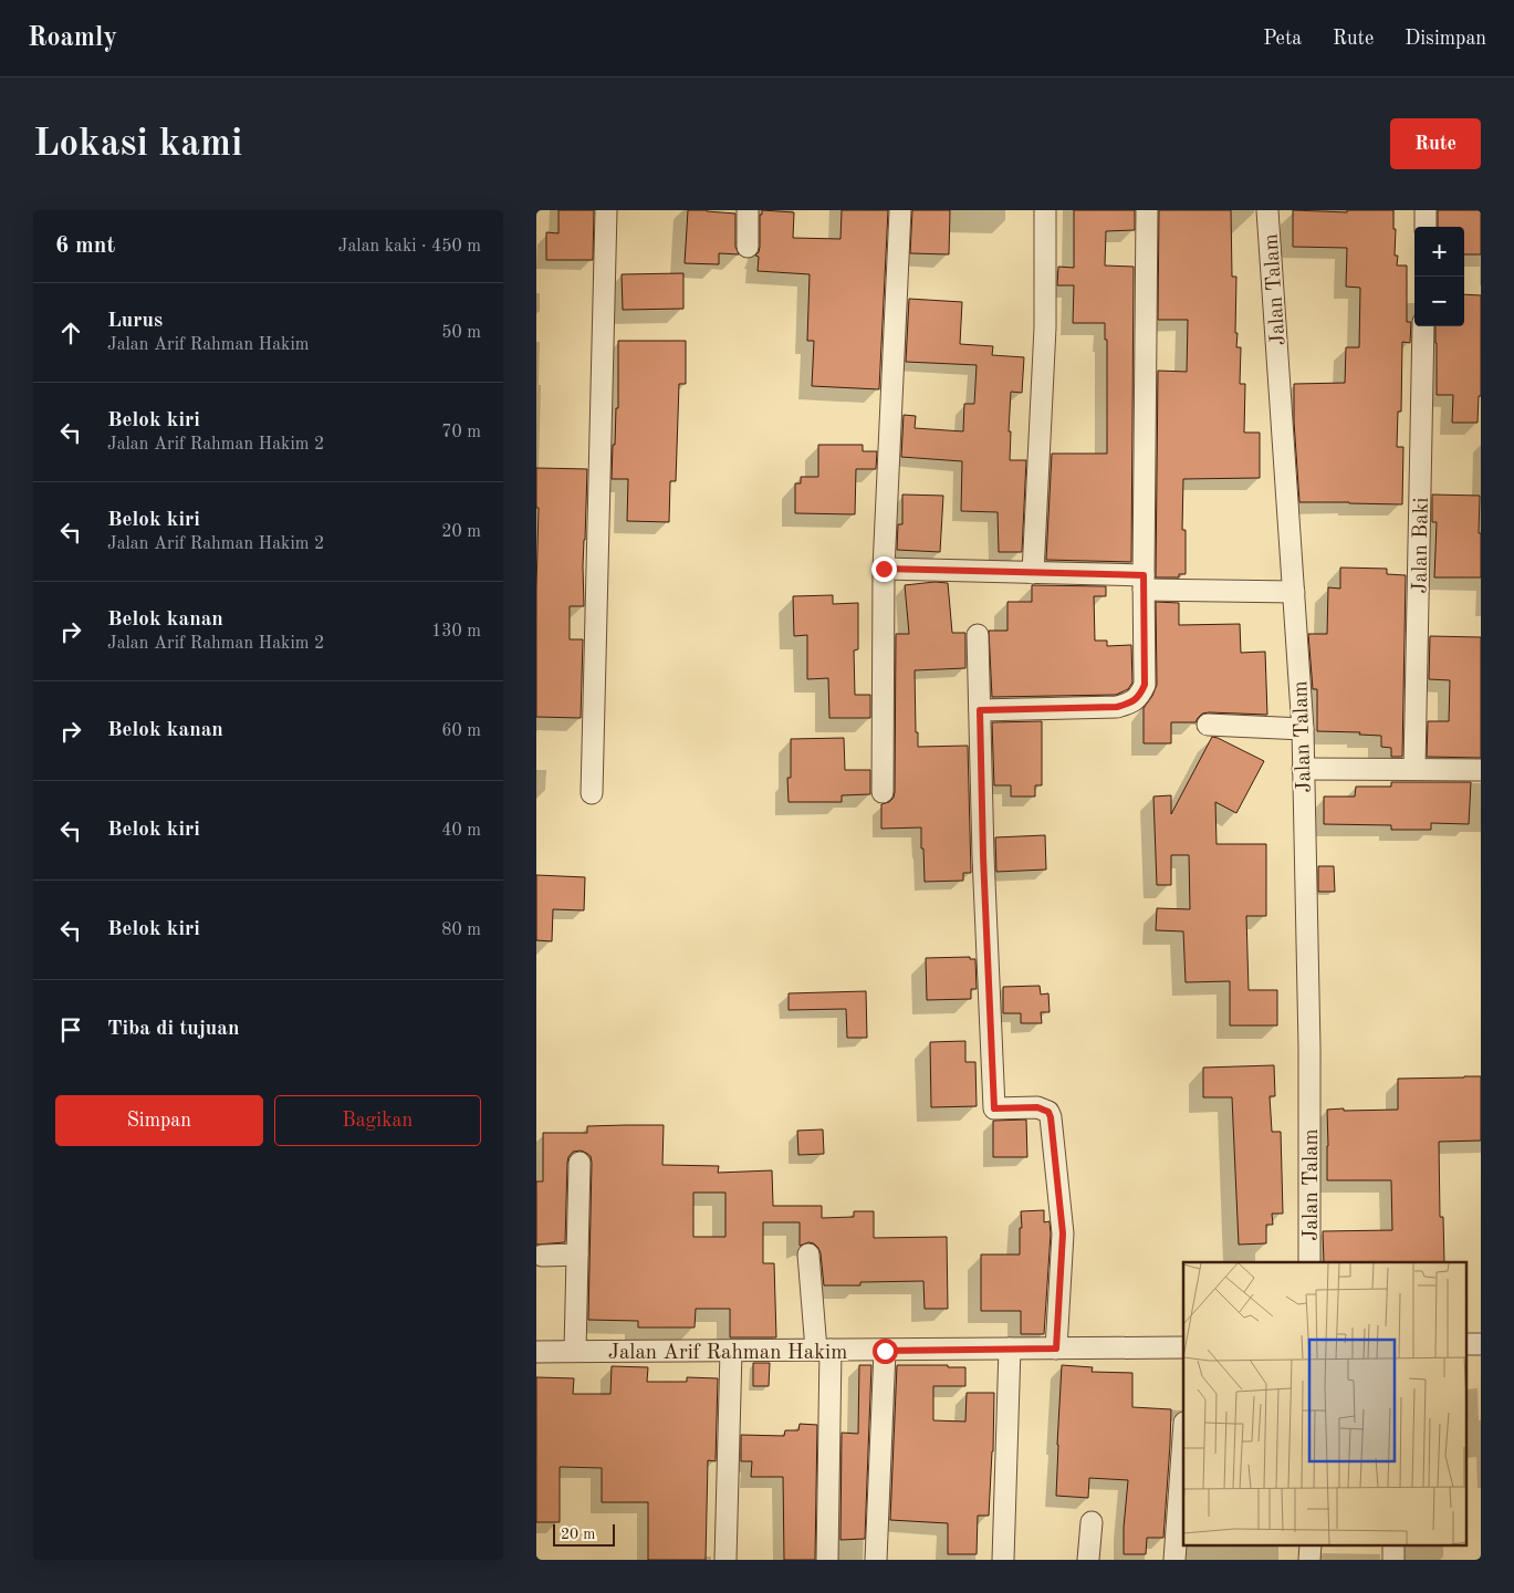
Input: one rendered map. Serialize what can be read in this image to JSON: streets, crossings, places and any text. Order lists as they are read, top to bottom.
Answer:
{
  "streets": {
    "street": ["Jalan Talam", "Jalan Baki", "Jalan Arif Rahman Hakim"]
  },
  "scale_bar": "20 m",
  "page": {
    "header": "Roamly",
    "nav": ["Peta", "Rute", "Disimpan"],
    "buttons": [
      "Rute",
      ["Simpan", "Bagikan"]
    ],
    "title": "Lokasi kami",
    "heading": ["6 mnt", "Jalan kaki · 450 m"],
    "map_buttons": ["+", "−"],
    "list": [
      ["Lurus", "Jalan Arif Rahman Hakim", "50 m"],
      ["Belok kiri", "Jalan Arif Rahman Hakim 2", "70 m"],
      ["Belok kiri", "Jalan Arif Rahman Hakim 2", "20 m"],
      ["Belok kanan", "Jalan Arif Rahman Hakim 2", "130 m"],
      ["Belok kanan", "60 m"],
      ["Belok kiri", "40 m"],
      ["Belok kiri", "80 m"],
      "Tiba di tujuan"
    ],
    "scale": "20 m"
  }
}
